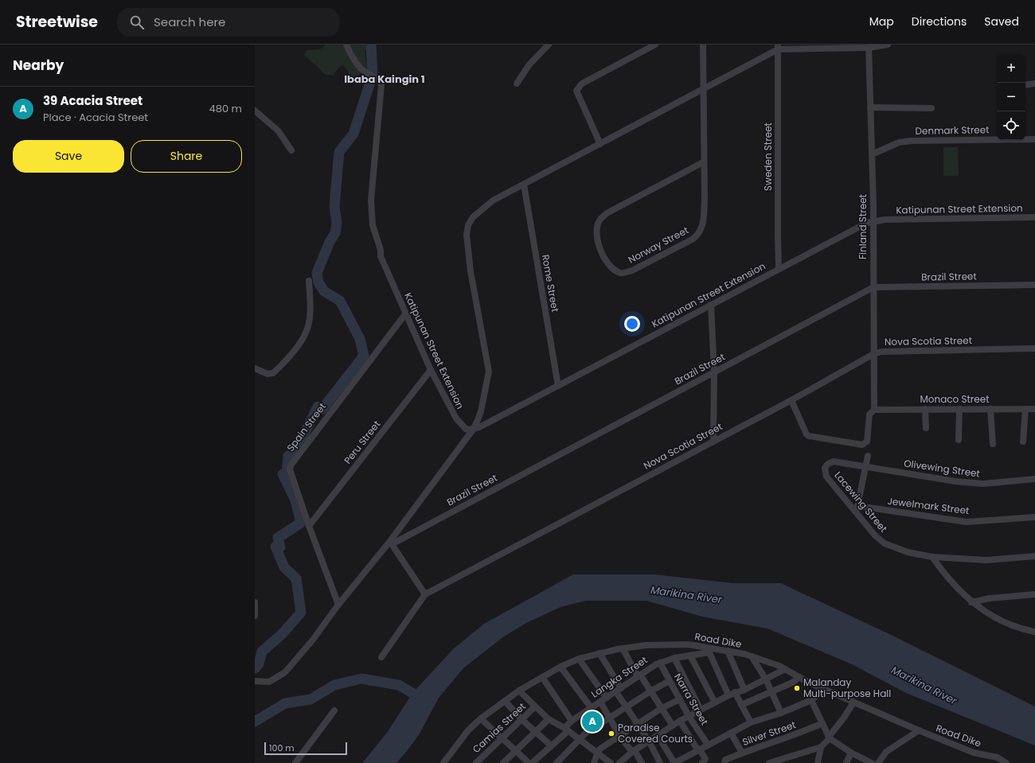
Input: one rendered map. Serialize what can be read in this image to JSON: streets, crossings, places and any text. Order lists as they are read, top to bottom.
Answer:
{
  "streets": {
    "street": [
      "Denmark Street",
      "Sweden Street",
      "Katipunan Street Extension",
      "Finland Street",
      "Norway Street",
      "Brazil Street",
      "Rome Street",
      "Nova Scotia Street",
      "Monaco Street",
      "Spain Street",
      "Peru Street",
      "Olivewing Street",
      "Lacewing Street",
      "Jewelmark Street",
      "Road Dike",
      "Langka Street",
      "Narra Street",
      "Camias Street",
      "Silver Street"
    ]
  },
  "crossings": [
    ["Denmark Street", "Finland Street"],
    ["Sweden Street", "Katipunan Street Extension"],
    ["Katipunan Street Extension", "Finland Street"],
    ["Katipunan Street Extension", "Rome Street"],
    ["Katipunan Street Extension", "Spain Street"],
    ["Katipunan Street Extension", "Peru Street"],
    ["Finland Street", "Brazil Street"],
    ["Finland Street", "Nova Scotia Street"],
    ["Finland Street", "Monaco Street"],
    ["Spain Street", "Peru Street"],
    ["Olivewing Street", "Lacewing Street"],
    ["Lacewing Street", "Jewelmark Street"],
    ["Road Dike", "Langka Street"],
    ["Langka Street", "Narra Street"]
  ],
  "districts": ["Ibaba Kaingin 1"],
  "water": ["Marikina River"],
  "places": ["Malanday Multi-purpose Hall", "Paradise Covered Courts"],
  "scale_bar": "100 m",
  "page": {
    "header": "Streetwise",
    "search": "Search here",
    "nav": ["Map", "Directions", "Saved"],
    "heading": "Nearby",
    "map_buttons": ["+", "−"],
    "list": [
      {
        "mark": "A",
        "name": "39 Acacia Street",
        "note": "Place · Acacia Street",
        "value": "480 m"
      }
    ],
    "buttons": ["Save", "Share"],
    "pins": "A",
    "scale": "100 m"
  }
}
